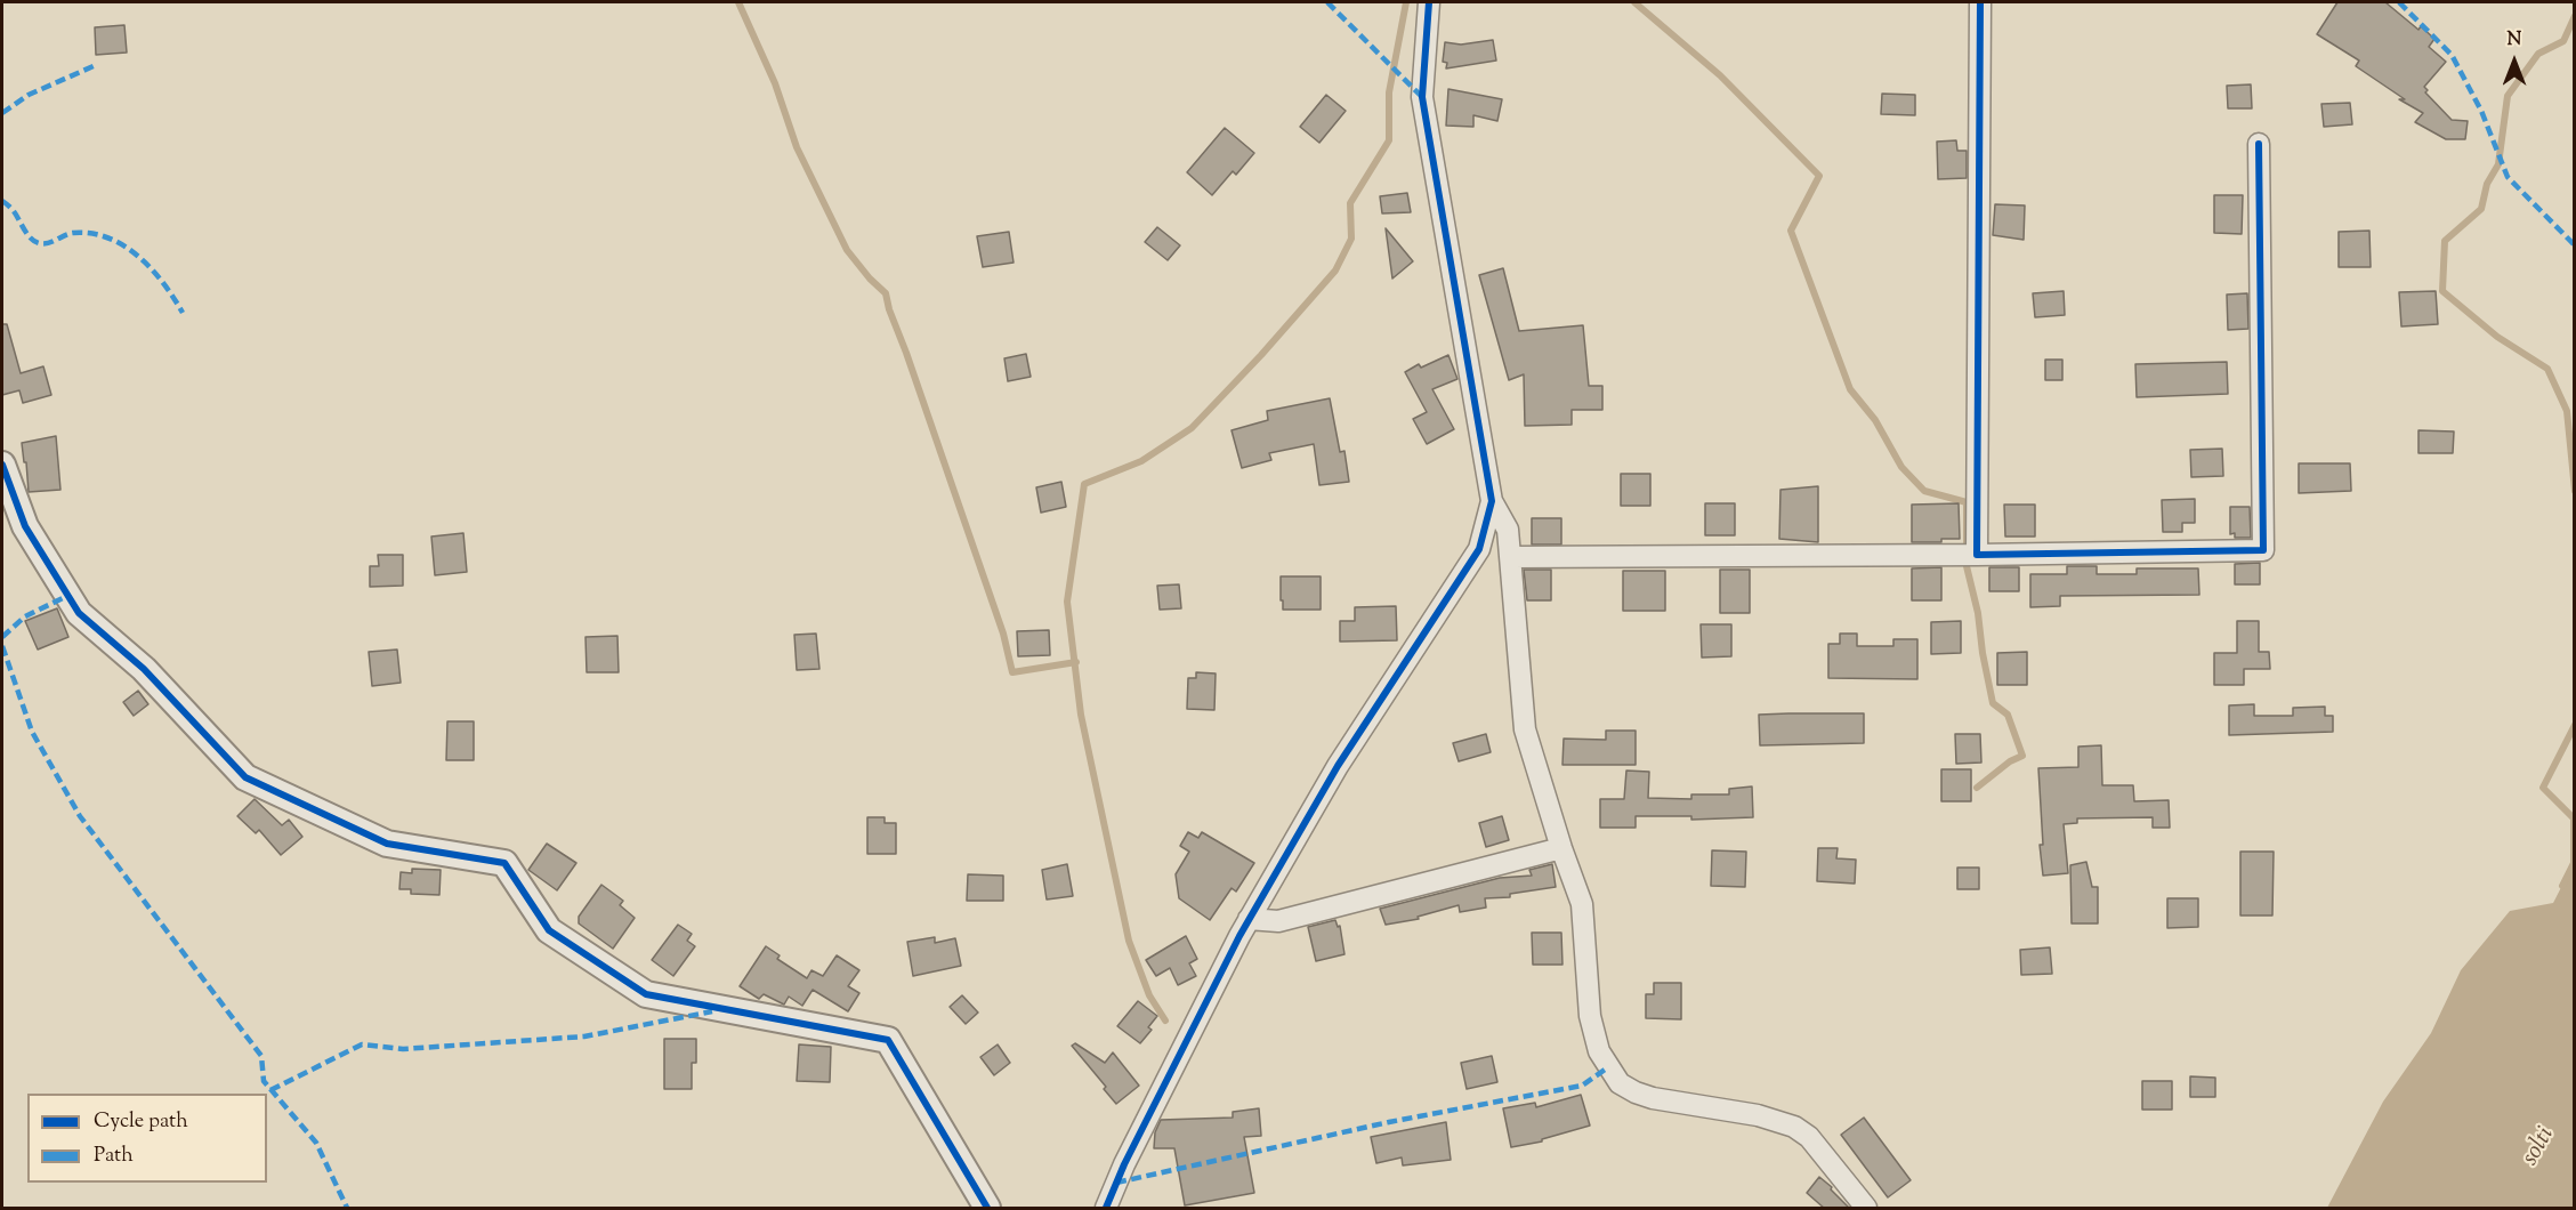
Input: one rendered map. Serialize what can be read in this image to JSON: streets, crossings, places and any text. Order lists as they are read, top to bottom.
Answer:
{
  "water": ["solti"],
  "legend": ["Cycle path", "Path"],
  "north": "top"
}
